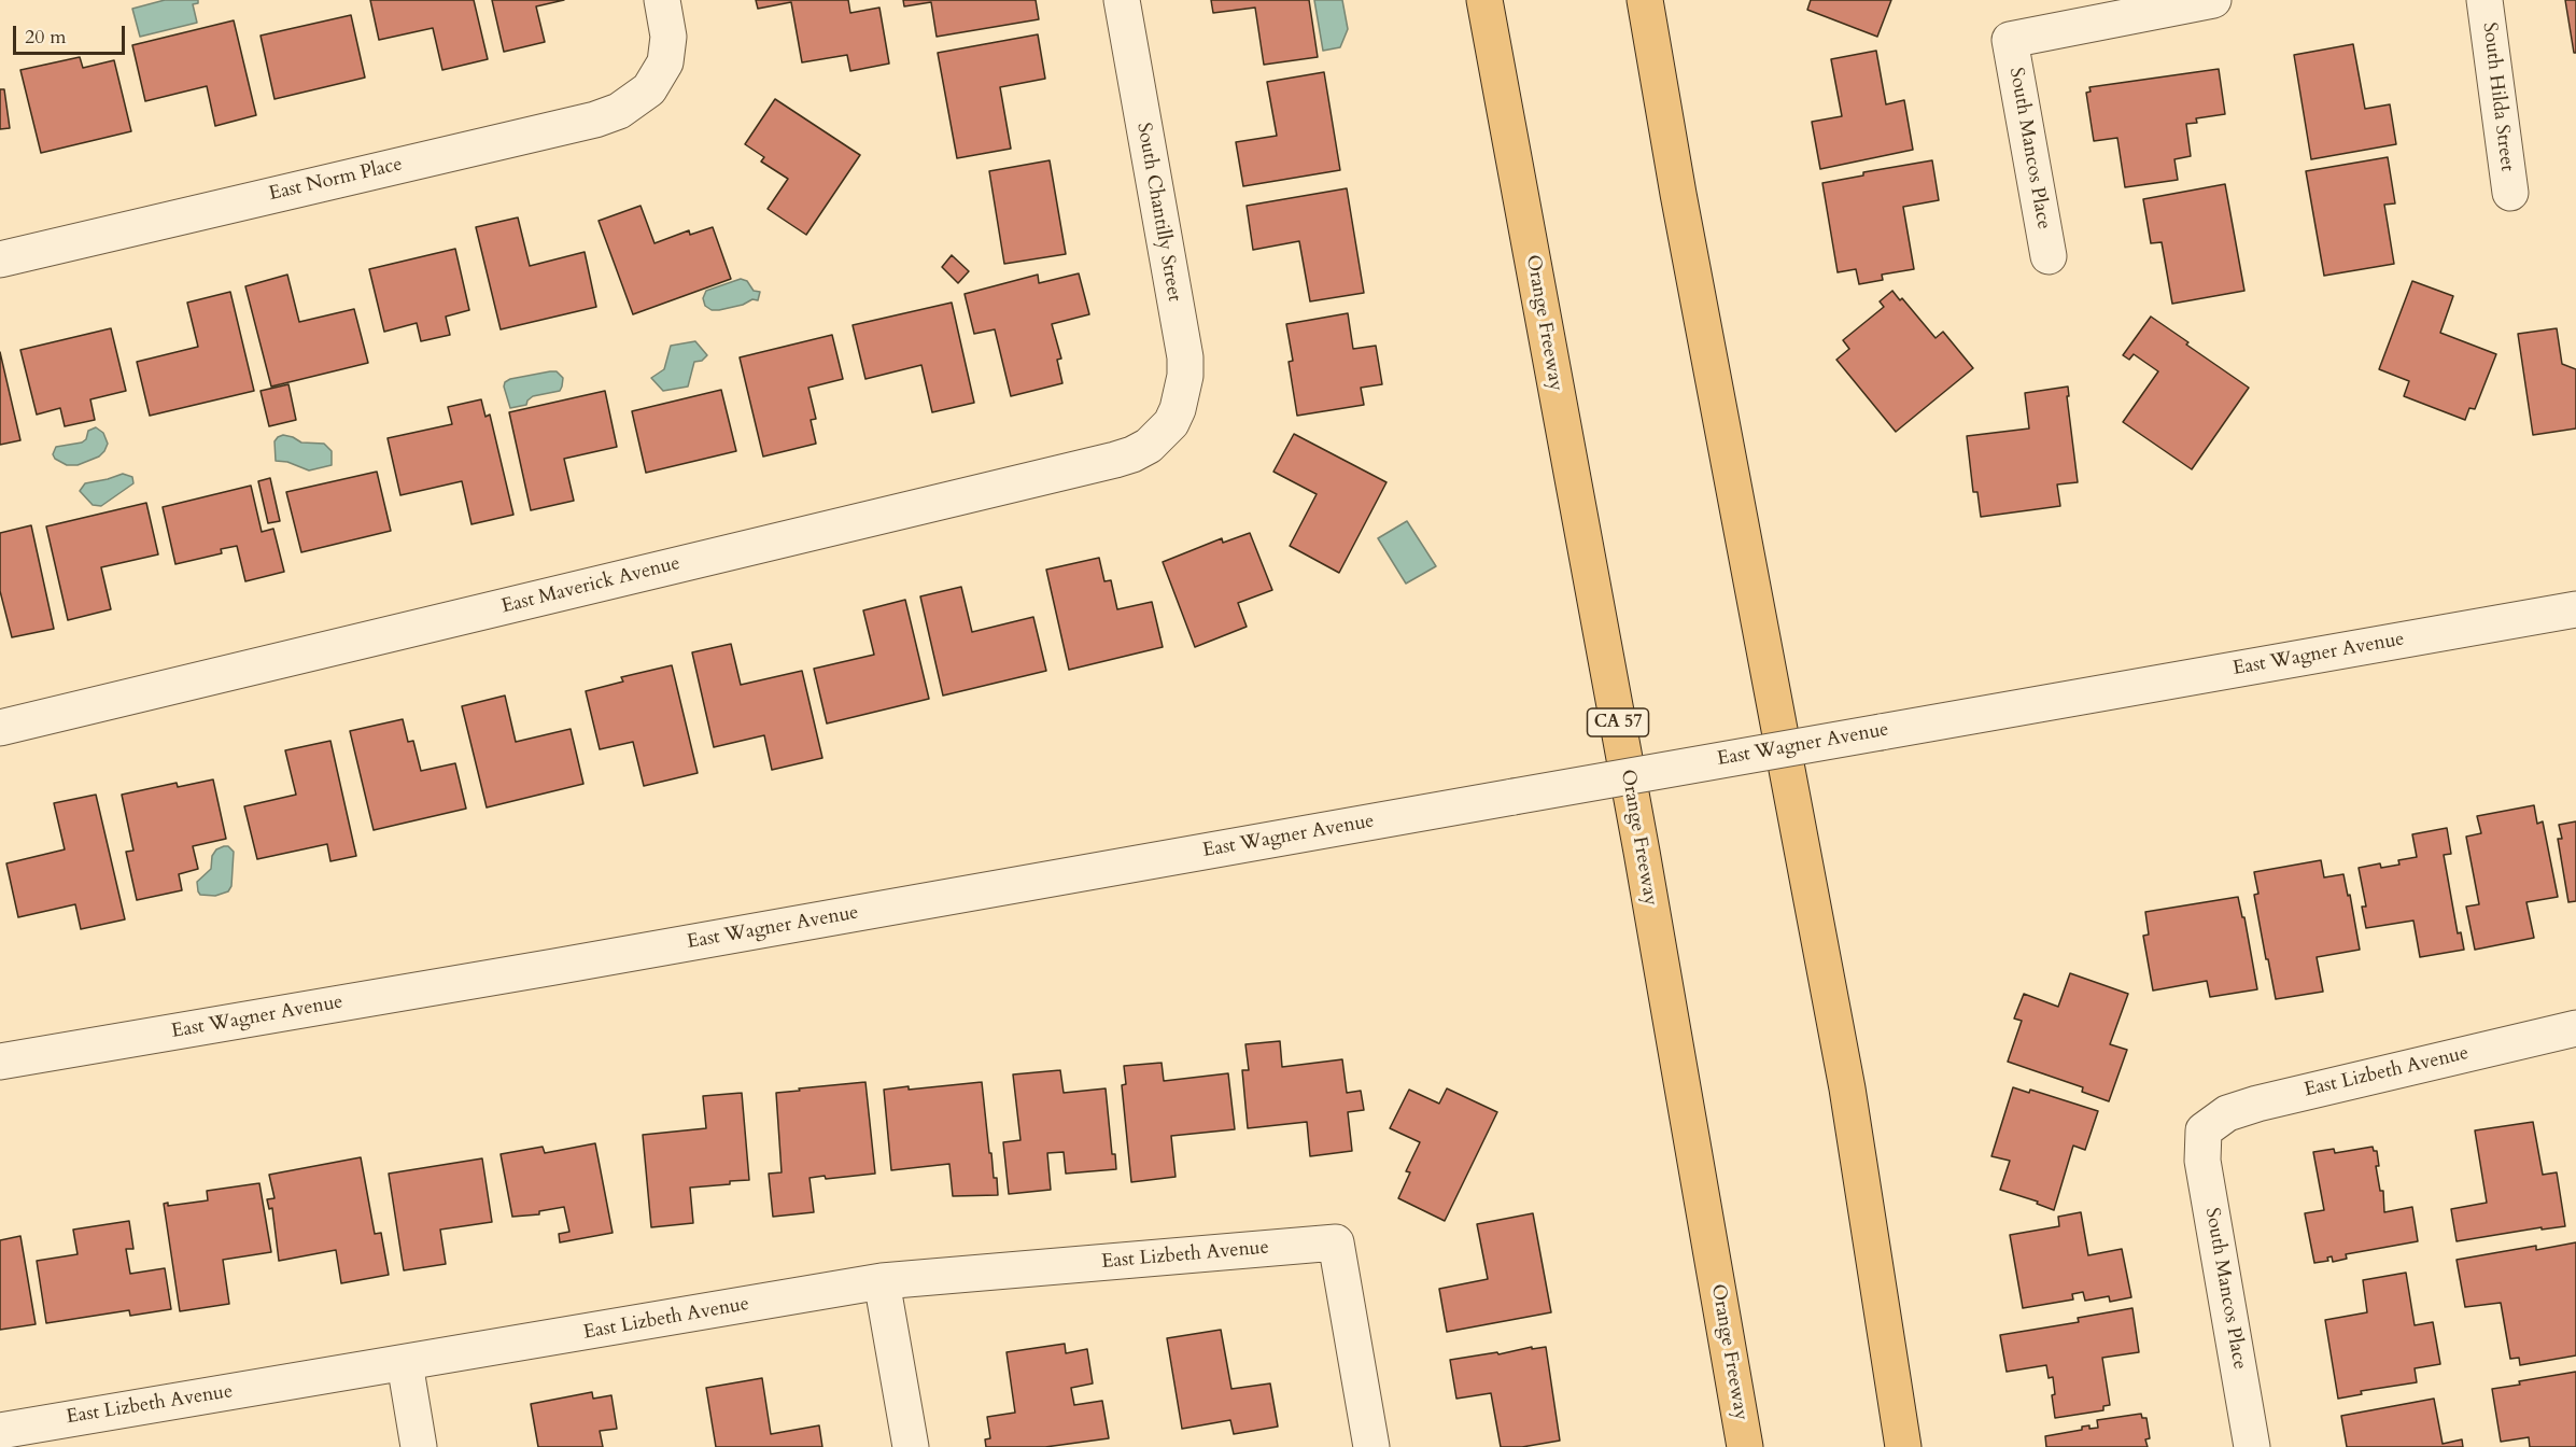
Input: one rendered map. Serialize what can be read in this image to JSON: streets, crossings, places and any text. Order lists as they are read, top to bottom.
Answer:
{
  "streets": {
    "highway": ["Orange Freeway", "CA 57"],
    "street": [
      "South Hilda Street",
      "South Mancos Place",
      "East Norm Place",
      "South Chantilly Street",
      "East Maverick Avenue",
      "East Wagner Avenue",
      "East Lizbeth Avenue"
    ]
  },
  "crossings": [
    ["South Mancos Place", "East Lizbeth Avenue"],
    ["South Chantilly Street", "East Maverick Avenue"]
  ],
  "scale_bar": "20 m"
}
